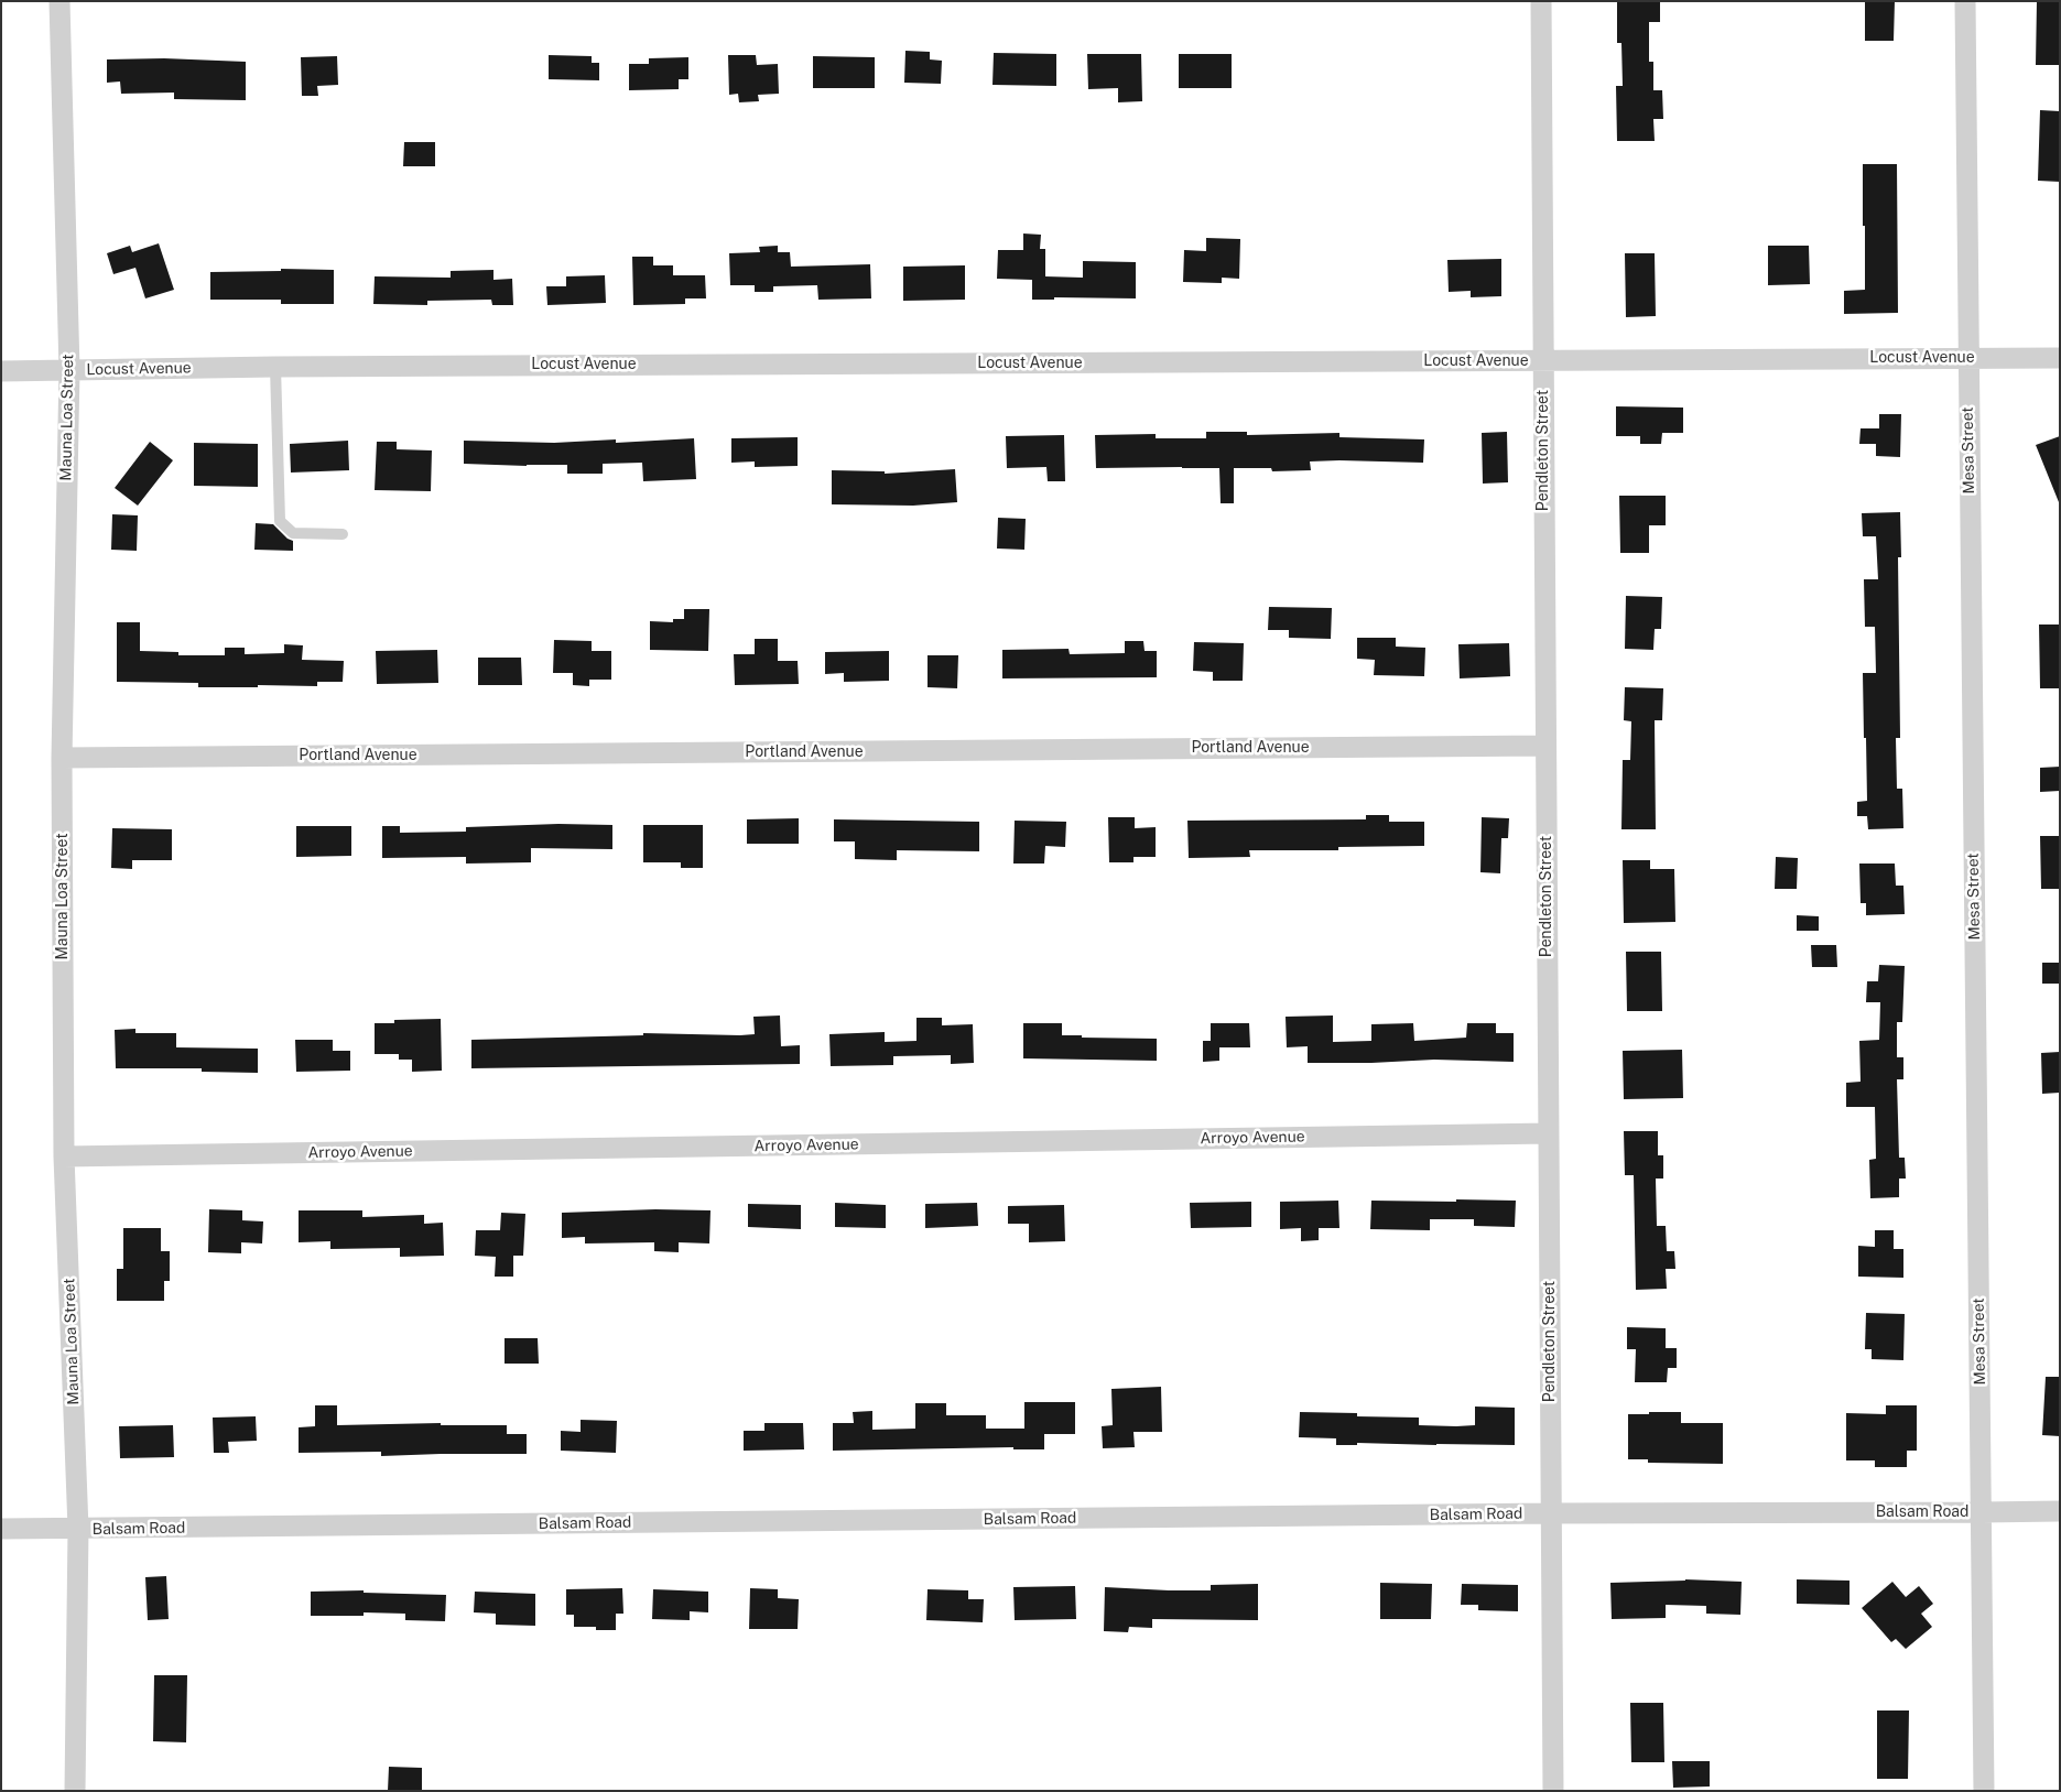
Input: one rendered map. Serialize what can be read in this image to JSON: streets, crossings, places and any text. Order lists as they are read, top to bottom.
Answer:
{
  "streets": {
    "street": [
      "Locust Avenue",
      "Mauna Loa Street",
      "Pendleton Street",
      "Mesa Street",
      "Portland Avenue",
      "Arroyo Avenue",
      "Balsam Road"
    ]
  },
  "crossings": [
    ["Locust Avenue", "Mauna Loa Street"],
    ["Locust Avenue", "Pendleton Street"],
    ["Locust Avenue", "Mesa Street"],
    ["Mauna Loa Street", "Portland Avenue"],
    ["Mauna Loa Street", "Arroyo Avenue"],
    ["Mauna Loa Street", "Balsam Road"],
    ["Pendleton Street", "Portland Avenue"],
    ["Pendleton Street", "Arroyo Avenue"],
    ["Pendleton Street", "Balsam Road"],
    ["Mesa Street", "Balsam Road"]
  ]
}
